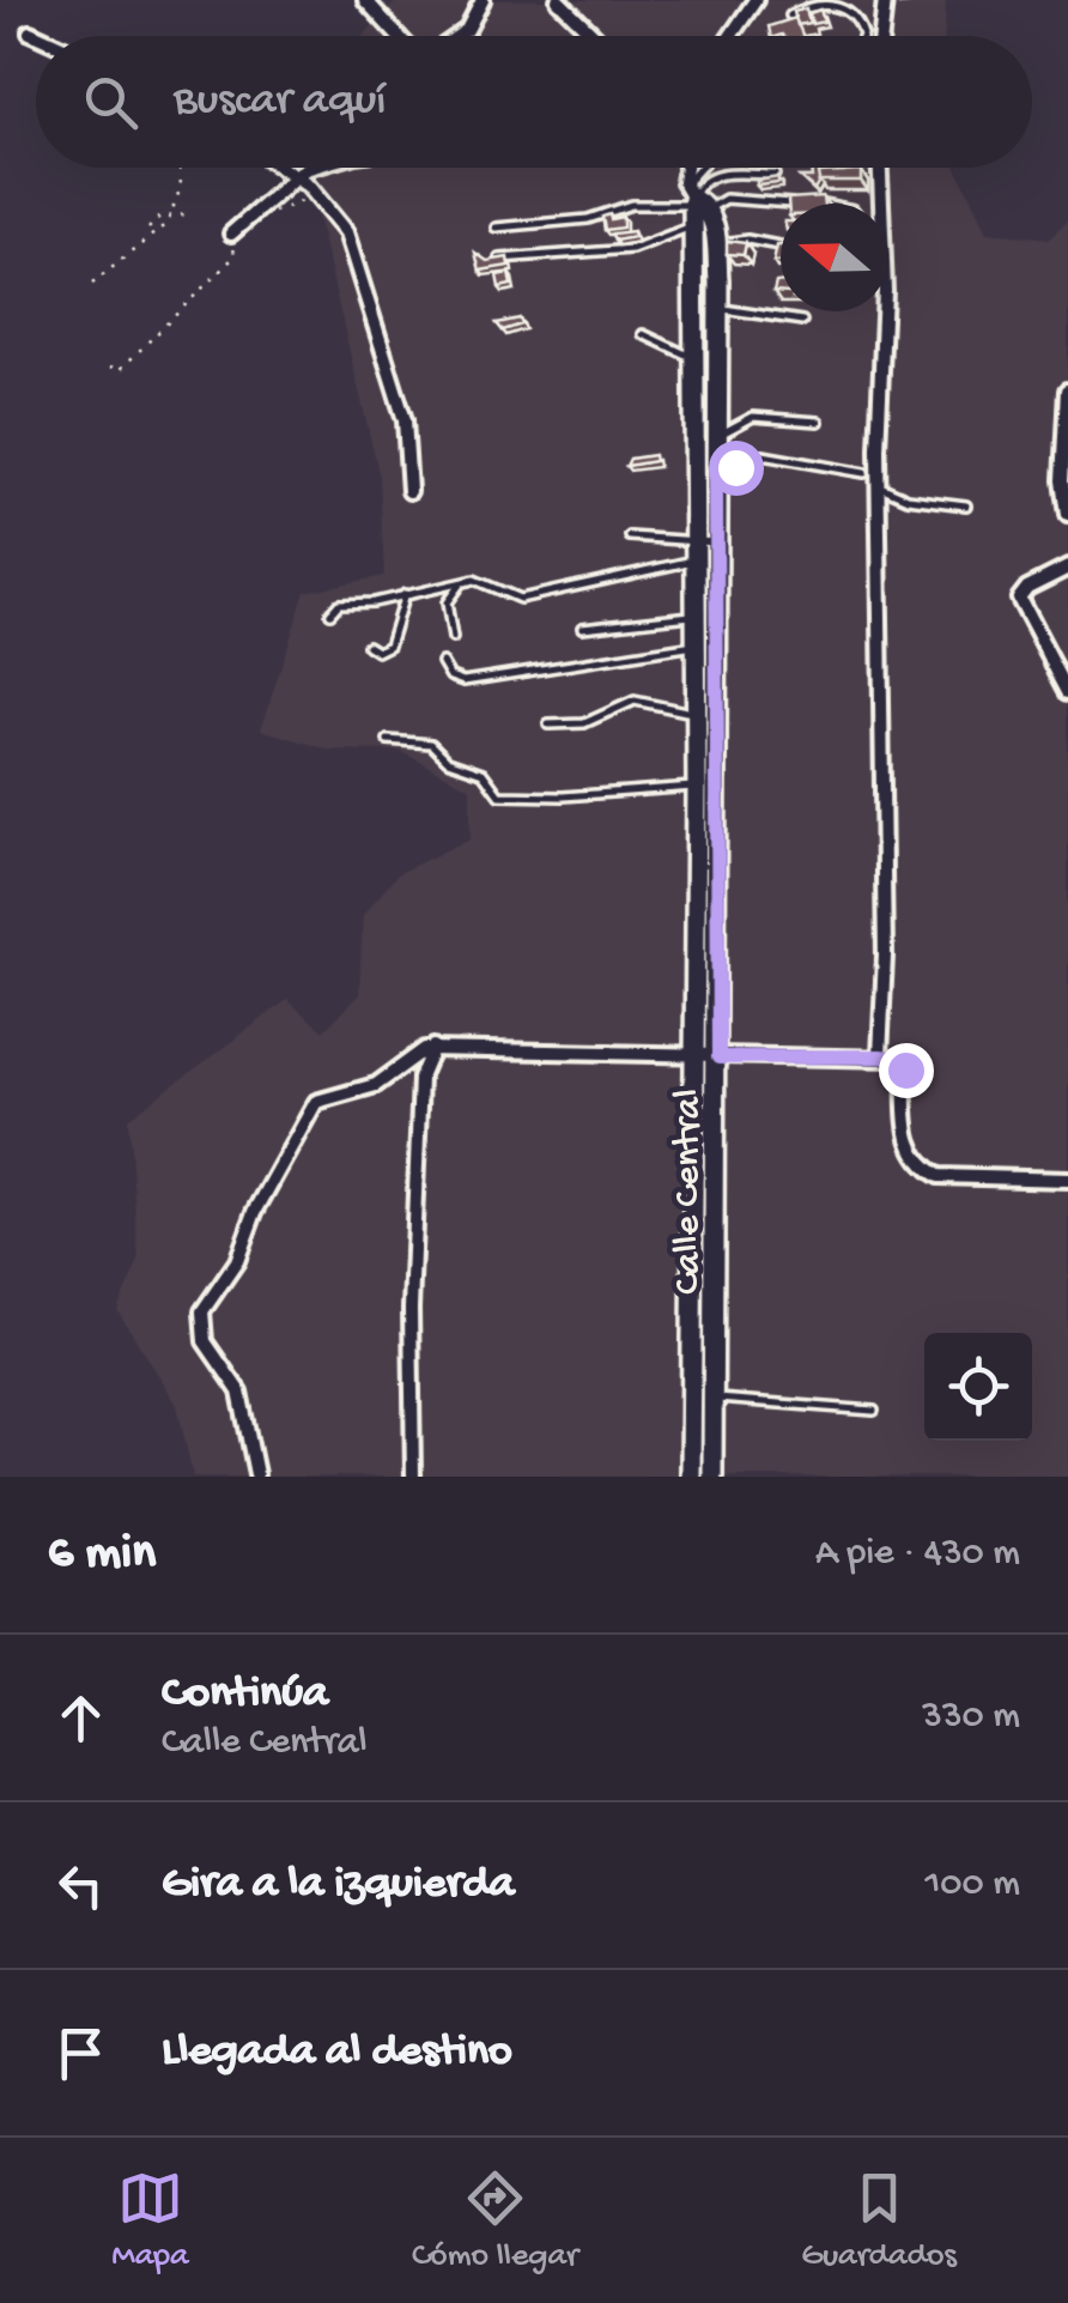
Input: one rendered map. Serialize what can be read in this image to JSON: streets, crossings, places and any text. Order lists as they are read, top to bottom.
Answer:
{
  "streets": {
    "street": ["Calle Central"]
  },
  "north": "left",
  "page": {
    "search": "Buscar aquí",
    "heading": ["6 min", "A pie · 430 m"],
    "list": [
      ["Continúa", "Calle Central", "330 m"],
      ["Gira a la izquierda", "100 m"],
      "Llegada al destino"
    ],
    "nav": ["Mapa", "Cómo llegar", "Guardados"]
  }
}
